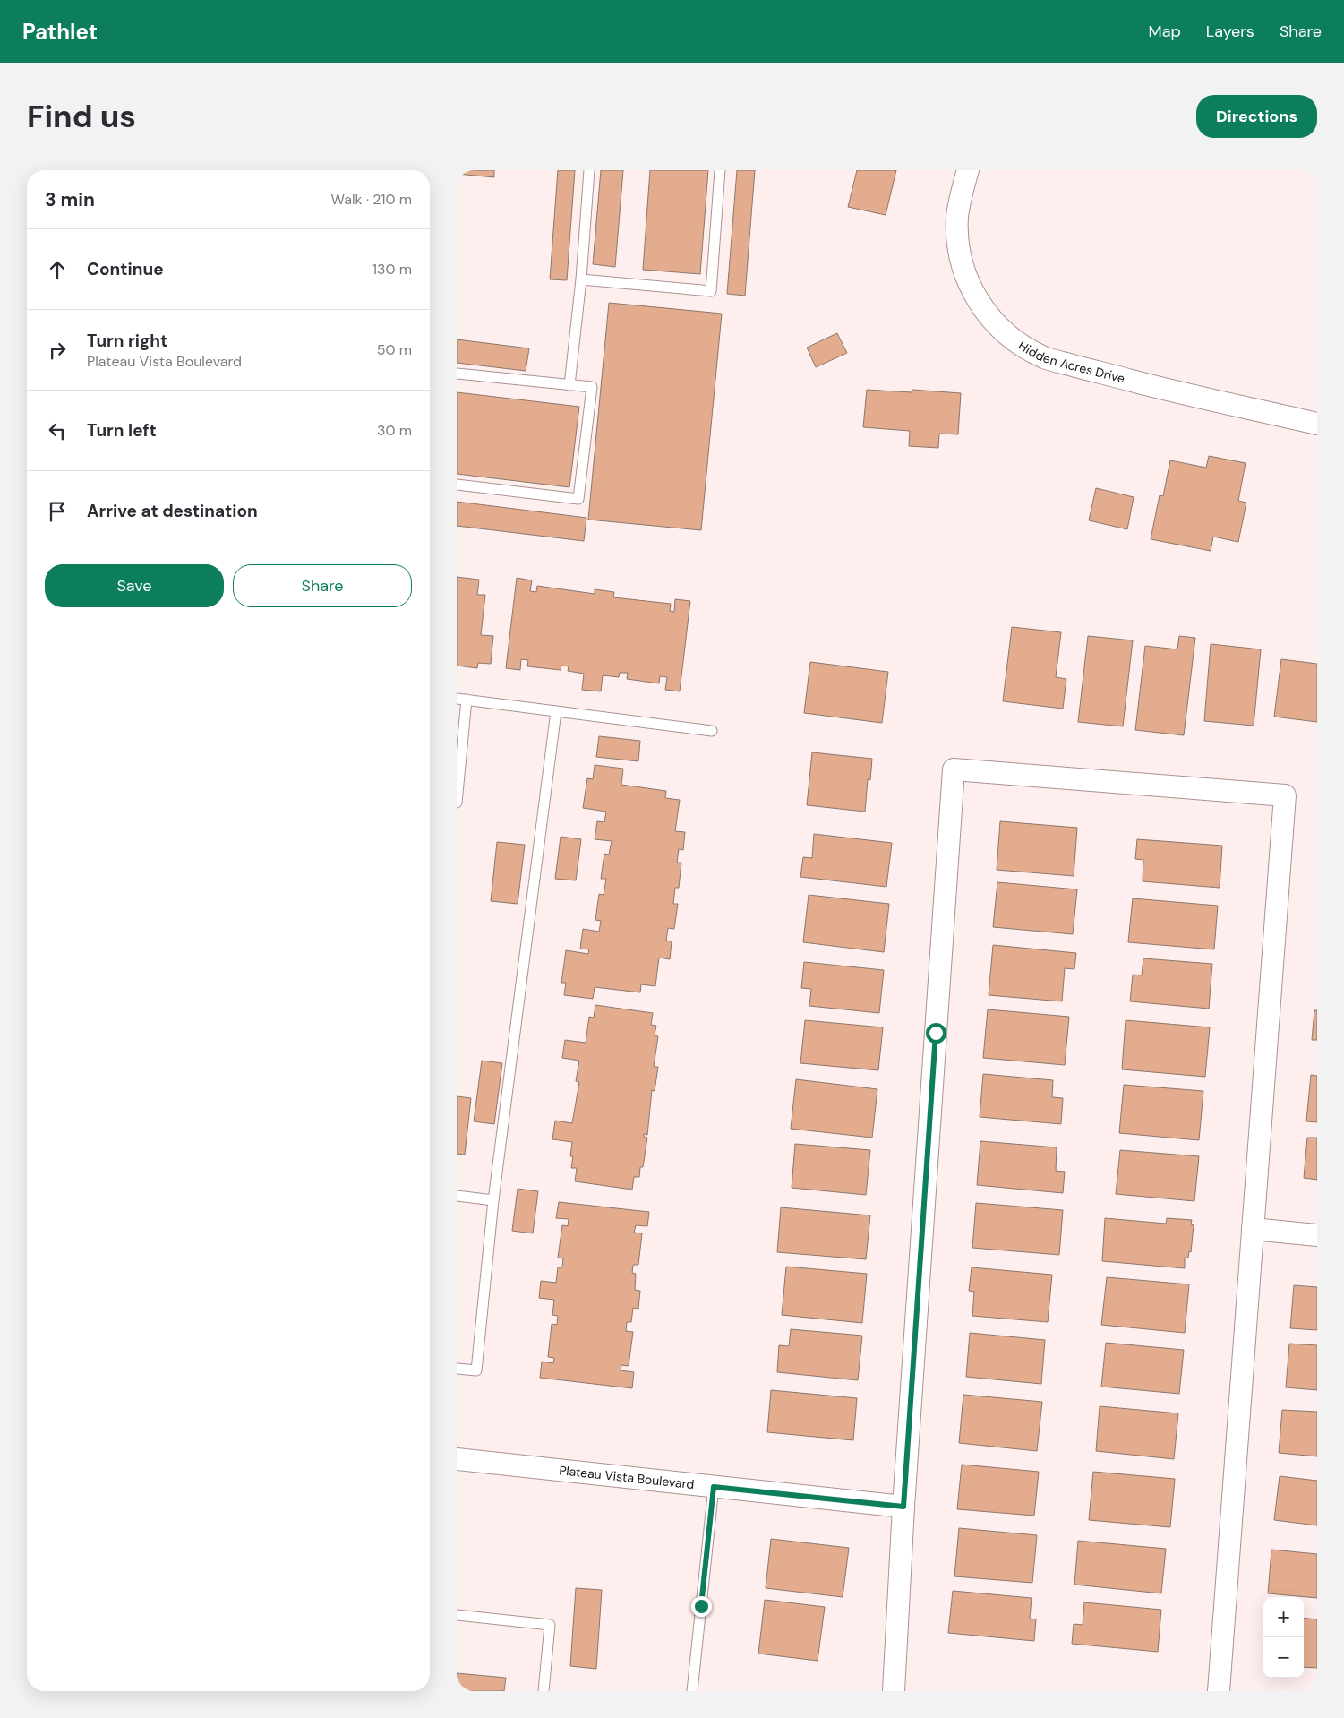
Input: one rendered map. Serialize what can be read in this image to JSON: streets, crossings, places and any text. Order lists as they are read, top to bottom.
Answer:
{
  "streets": {
    "street": ["Hidden Acres Drive", "Plateau Vista Boulevard"]
  },
  "page": {
    "header": "Pathlet",
    "nav": ["Map", "Layers", "Share"],
    "buttons": [
      "Directions",
      ["Save", "Share"]
    ],
    "title": "Find us",
    "heading": ["3 min", "Walk · 210 m"],
    "list": [
      ["Continue", "130 m"],
      ["Turn right", "Plateau Vista Boulevard", "50 m"],
      ["Turn left", "30 m"],
      "Arrive at destination"
    ],
    "map_buttons": ["+", "−"]
  }
}
